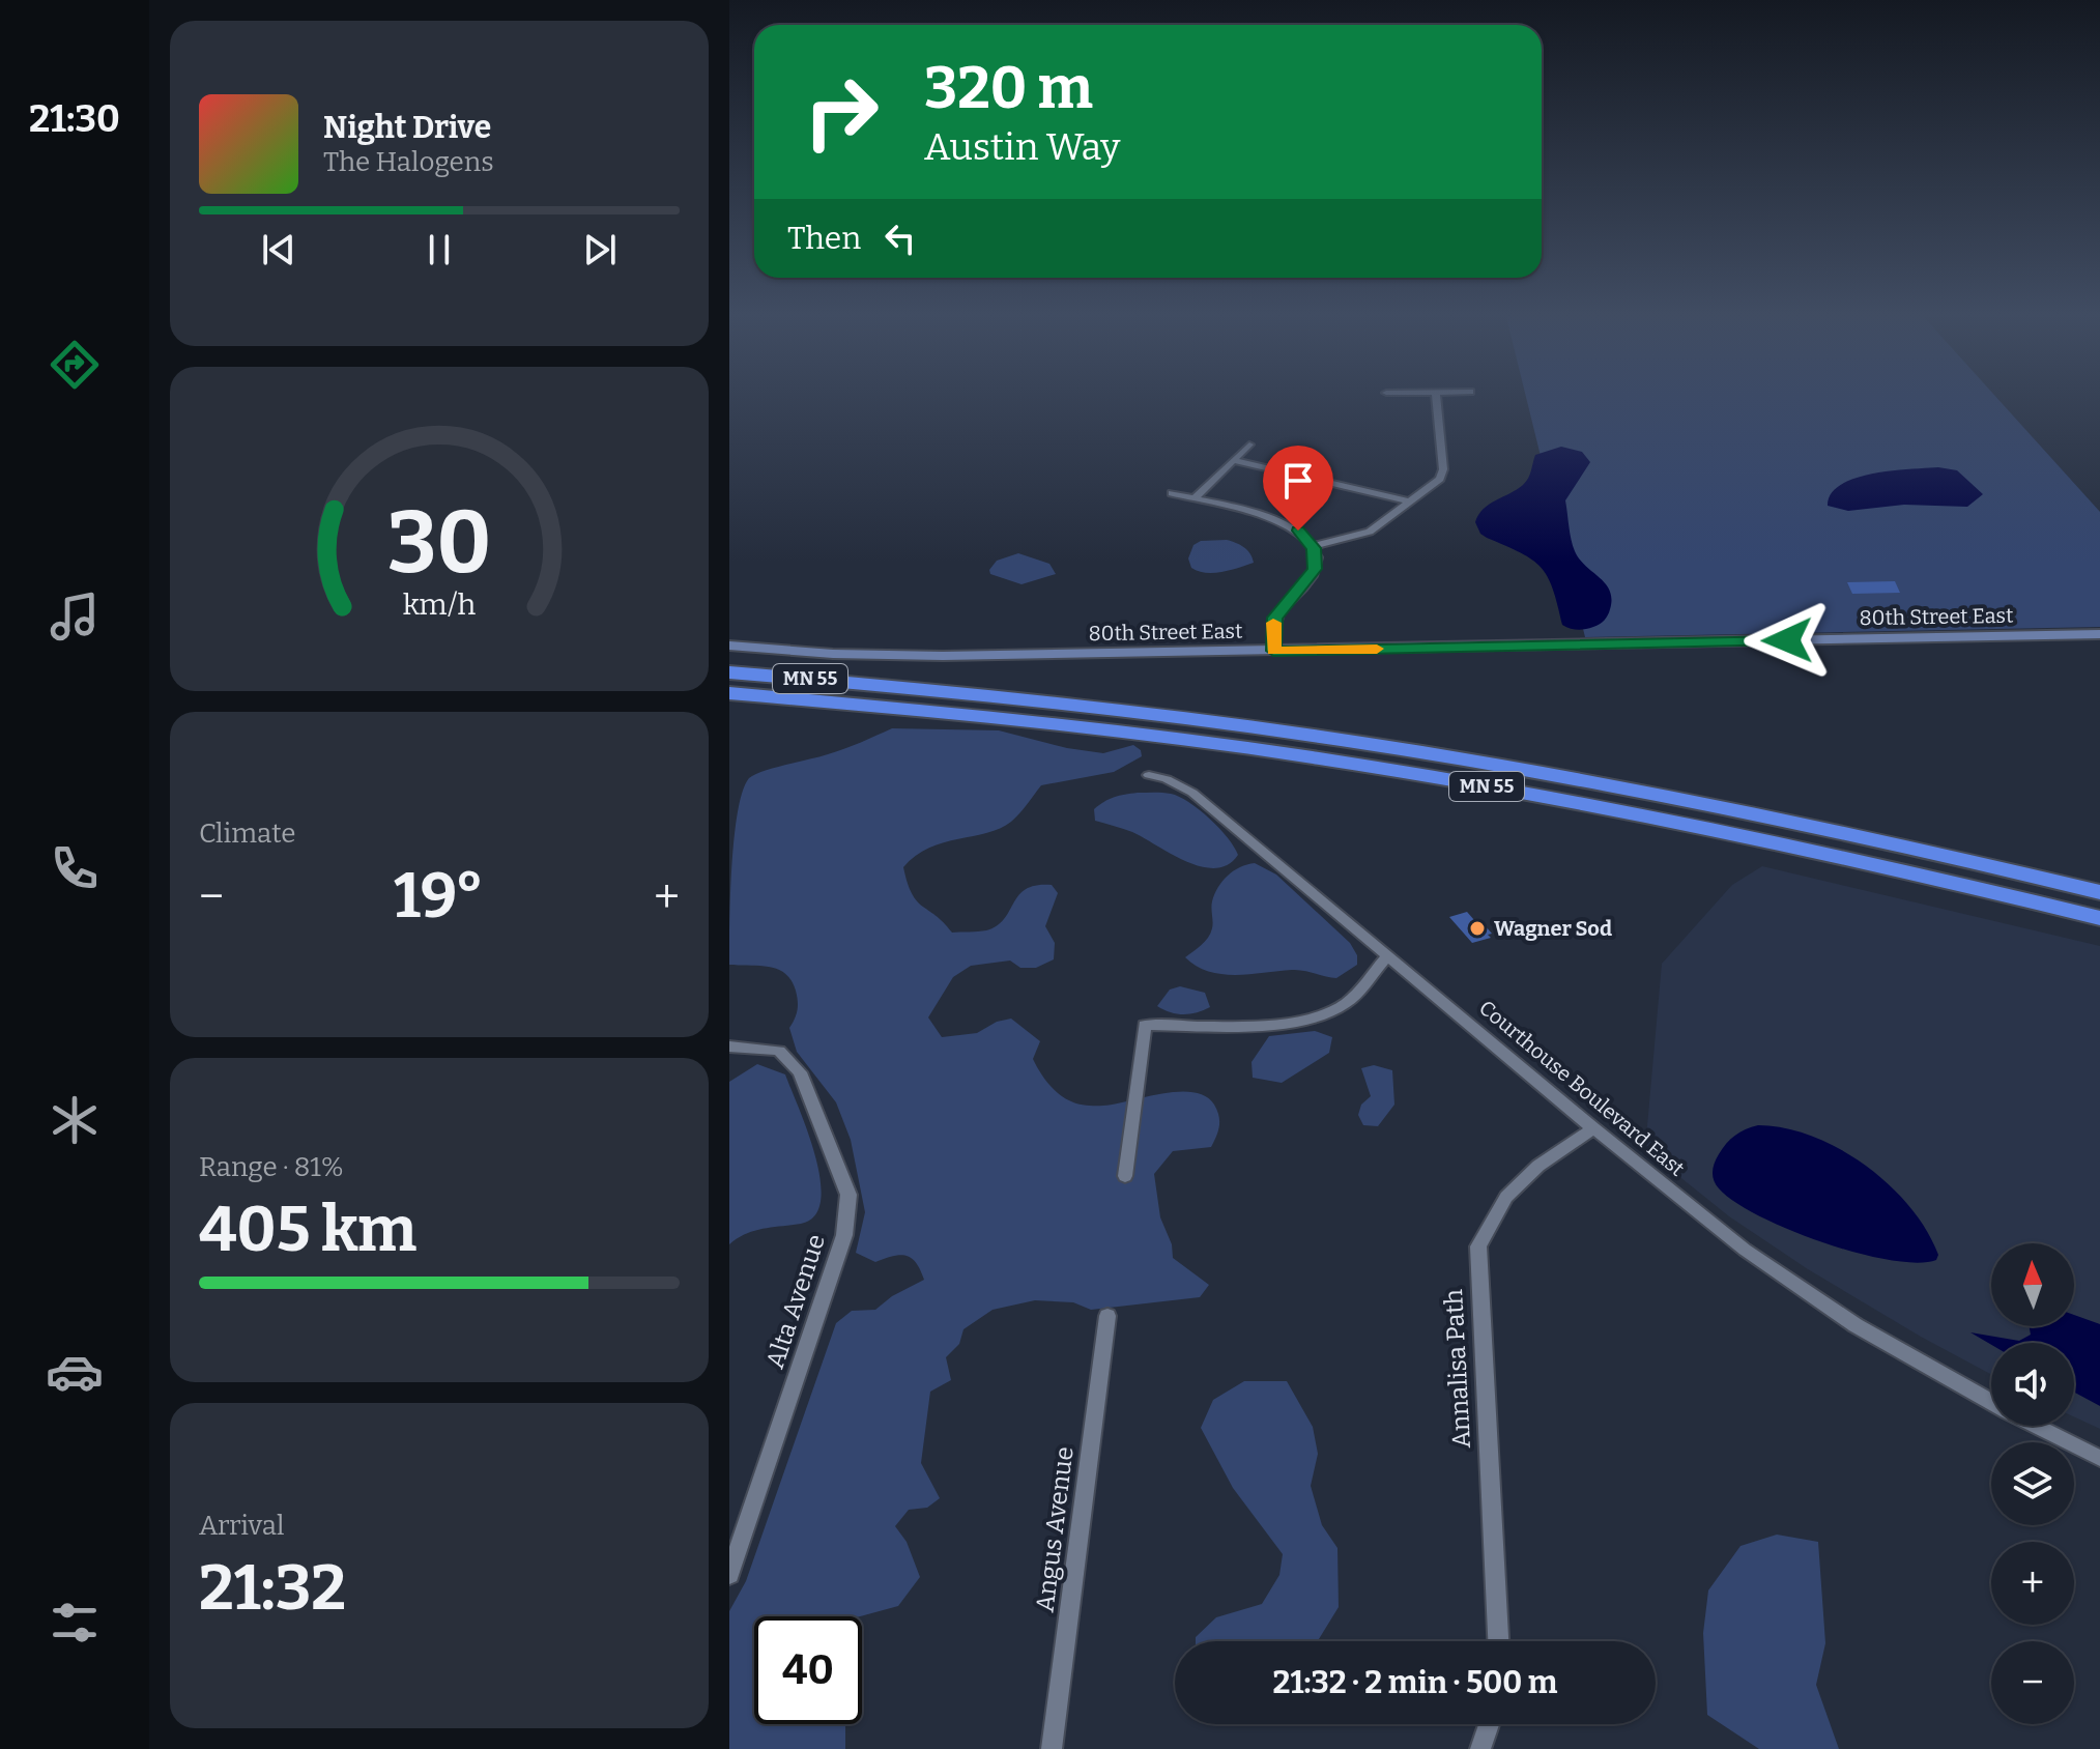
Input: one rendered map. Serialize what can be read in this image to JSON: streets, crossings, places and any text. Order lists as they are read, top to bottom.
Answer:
{
  "streets": {
    "highway": ["MN 55"],
    "street": [
      "80th Street East",
      "Courthouse Boulevard East",
      "Alta Avenue",
      "Annalisa Path",
      "Angus Avenue"
    ]
  },
  "crossings": [
    ["Courthouse Boulevard East", "Annalisa Path"]
  ],
  "places": ["Wagner Sod"],
  "north": "top",
  "page": {
    "tabs": "21:30",
    "turn": ["320 m", "Austin Way"],
    "song": ["Night Drive", "The Halogens"],
    "then": "Then",
    "tile": [
      "Climate",
      ["Range · 81%", "405 km"],
      ["Arrival", "21:32"]
    ],
    "heat": ["−", "19°", "+"],
    "map_buttons": ["+", "−"],
    "limit": "40",
    "trip": "21:32 · 2 min · 500 m",
    "gauge": ["30", "km/h"]
  }
}
